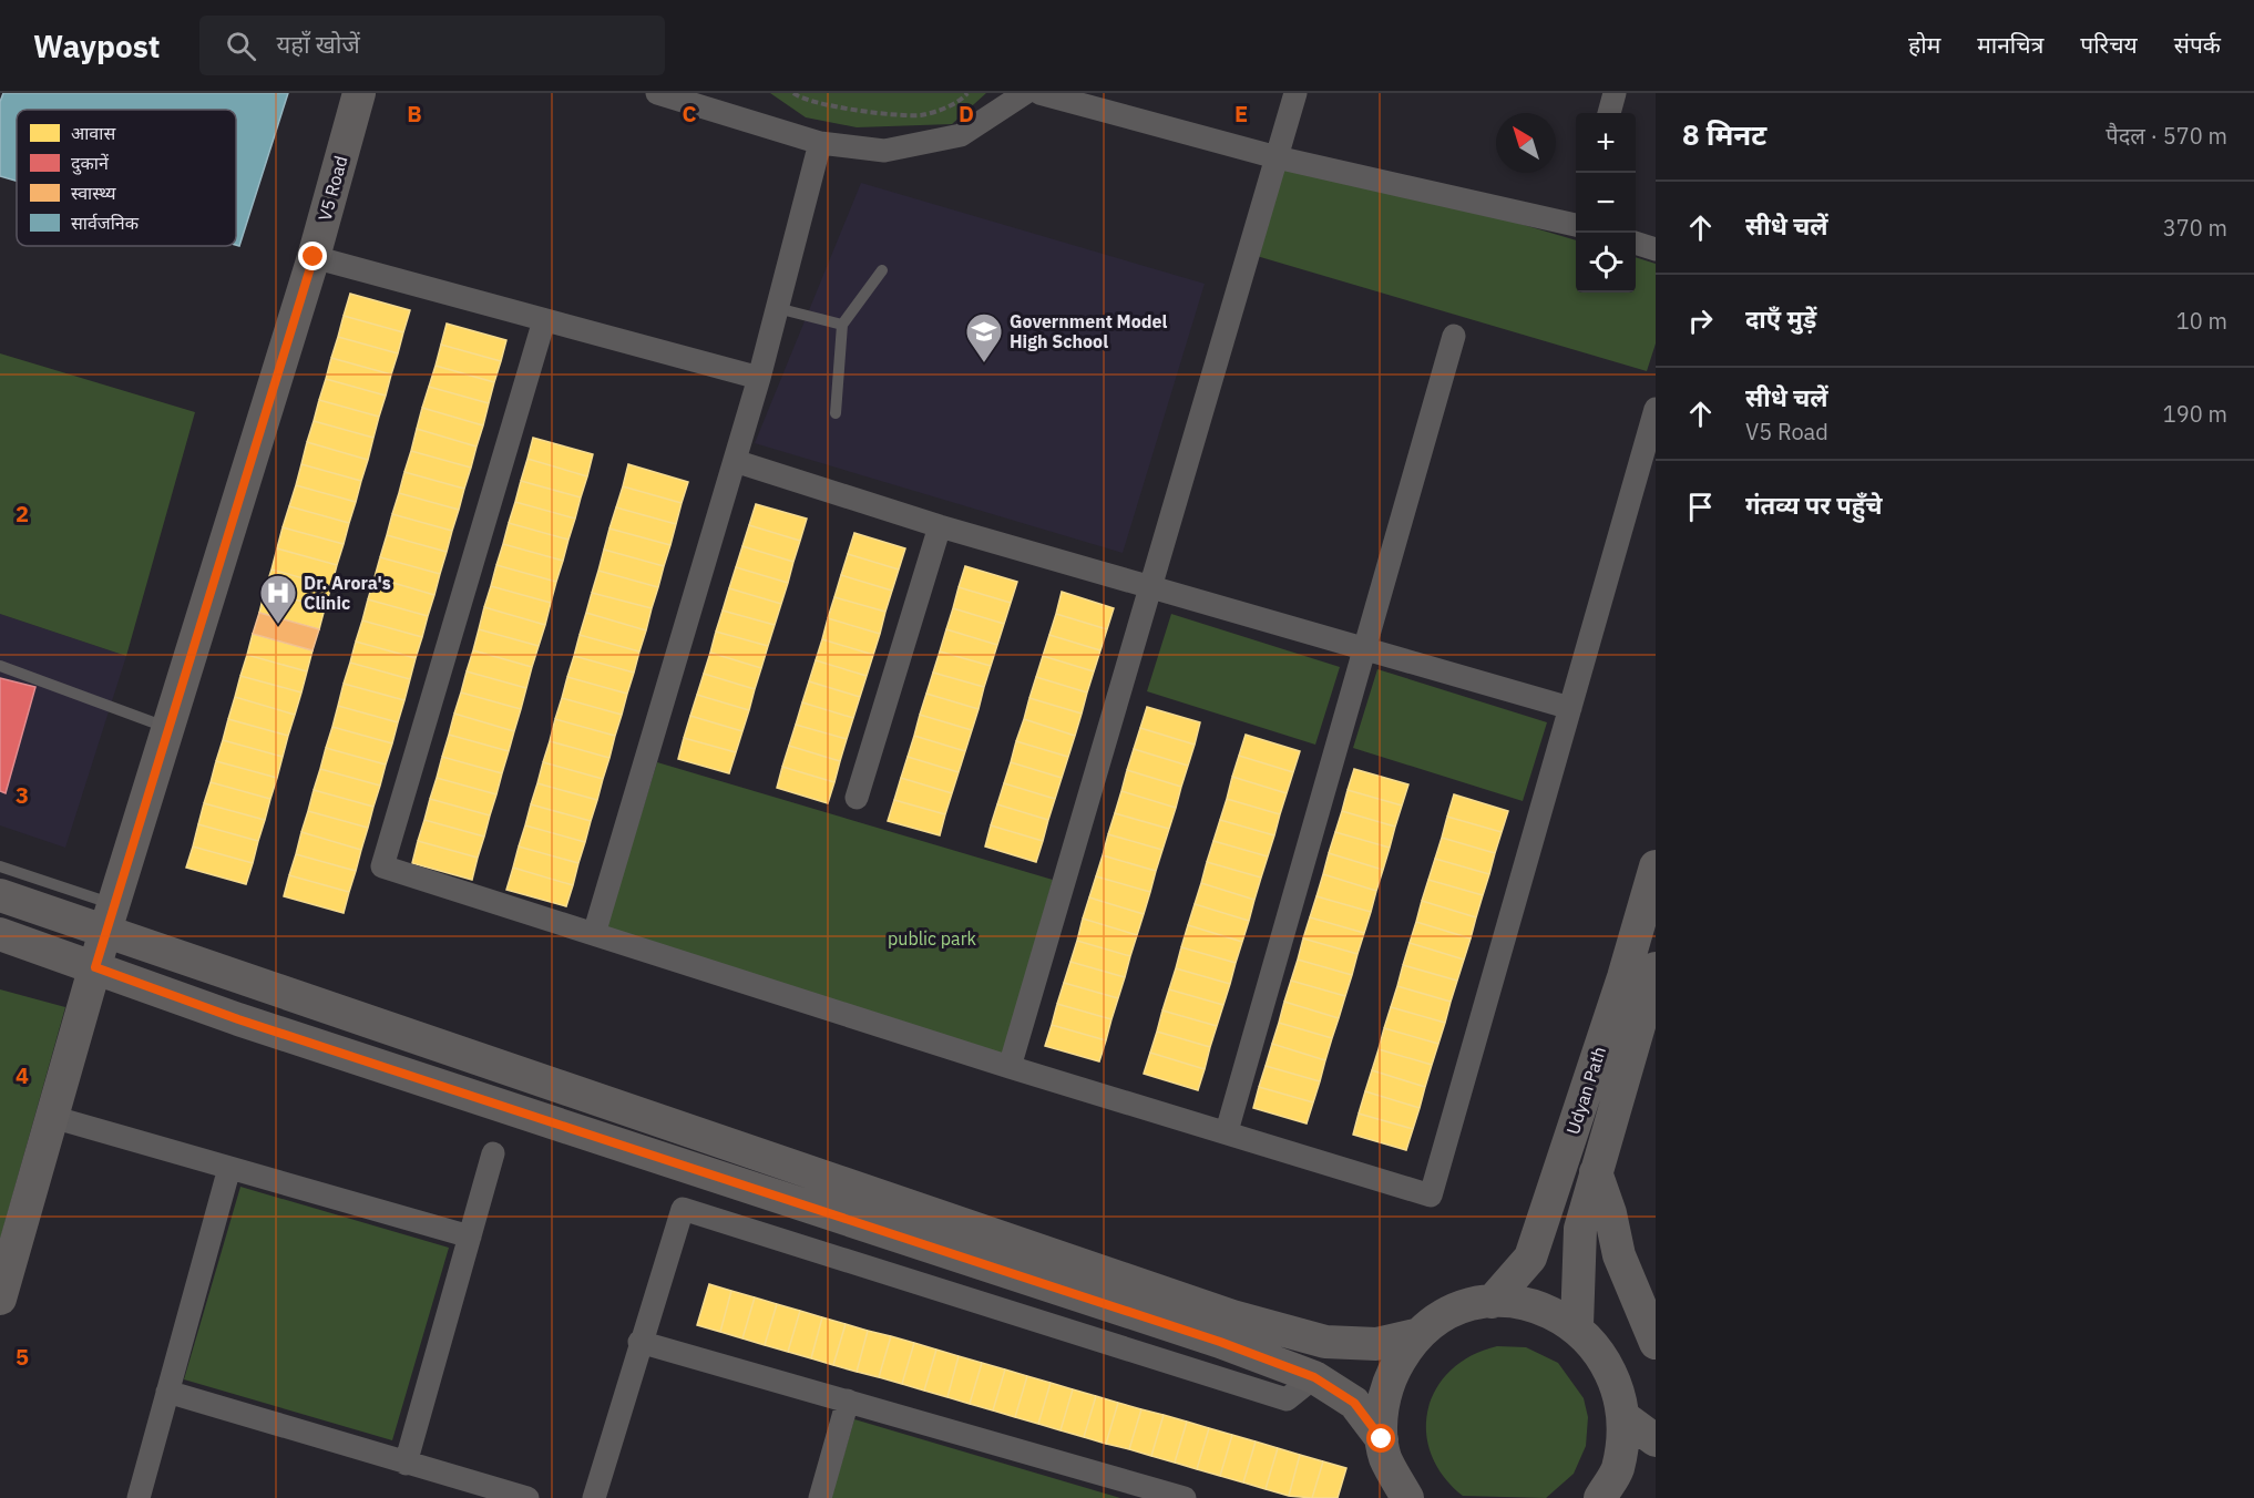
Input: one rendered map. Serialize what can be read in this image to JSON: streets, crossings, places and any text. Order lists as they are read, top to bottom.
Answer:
{
  "streets": {
    "main road": ["V5 Road", "Udyan Path"]
  },
  "parks": ["public park"],
  "places": {
    "school or university": ["Government Model High School"],
    "hospital": ["Dr. Arora's Clinic"]
  },
  "legend": [
    "आवास",
    "दुकानें",
    "स्वास्थ्य",
    "सार्वजनिक"
  ],
  "north": "top left",
  "page": {
    "header": "Waypost",
    "search": "यहाँ खोजें",
    "nav": [
      "होम",
      "मानचित्र",
      "परिचय",
      "संपर्क"
    ],
    "heading": ["8 मिनट", "पैदल · 570 m"],
    "map_buttons": ["+", "−"],
    "list": [
      ["सीधे चलें", "370 m"],
      ["दाएँ मुड़ें", "10 m"],
      ["सीधे चलें", "V5 Road", "190 m"],
      "गंतव्य पर पहुँचे"
    ]
  },
  "grid": {
    "columns": [
      "B",
      "C",
      "D",
      "E"
    ],
    "rows": [
      "2",
      "3",
      "4",
      "5"
    ]
  }
}
